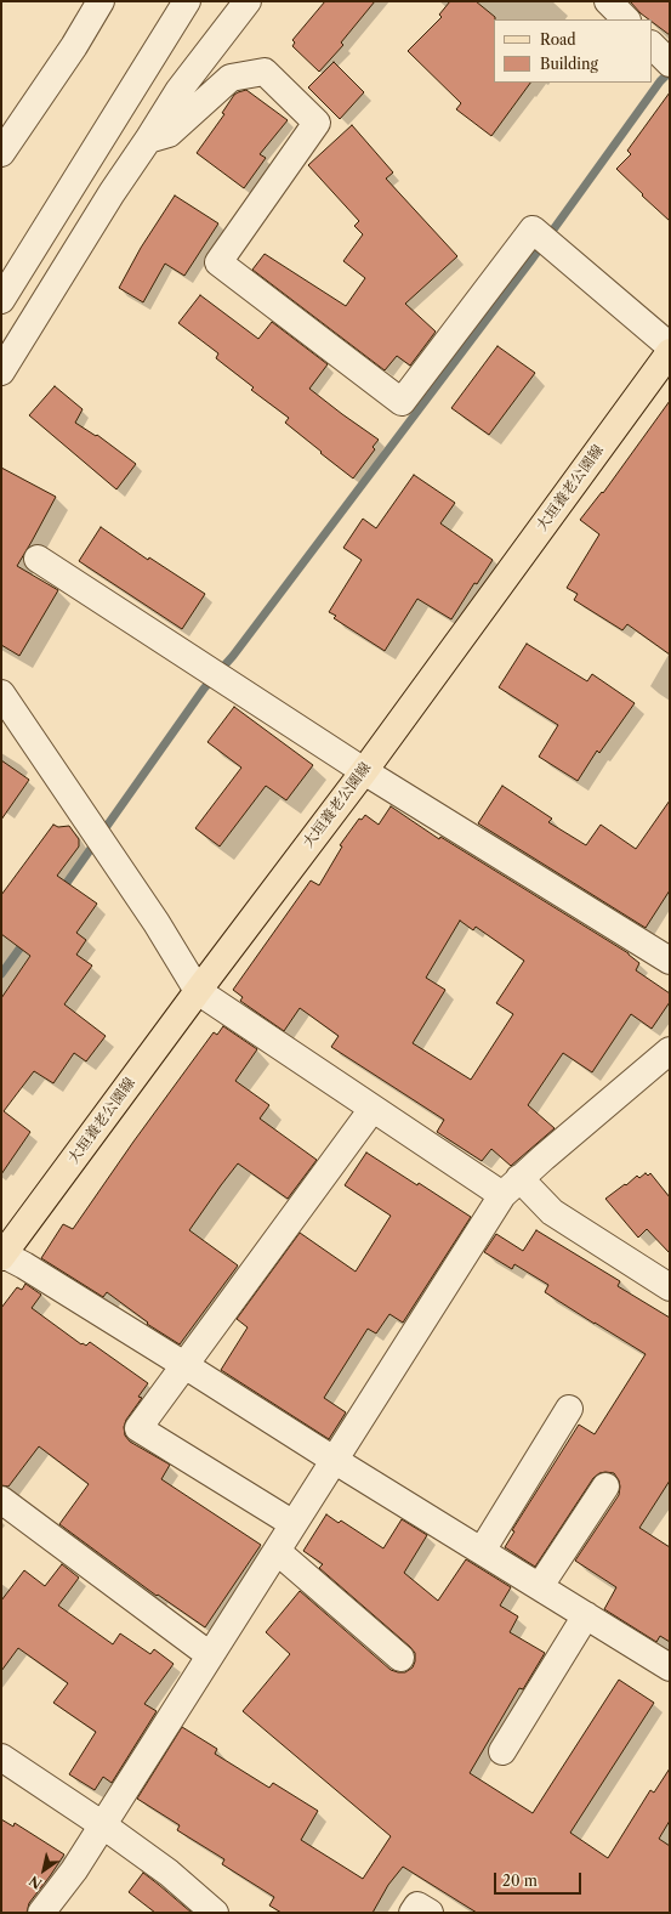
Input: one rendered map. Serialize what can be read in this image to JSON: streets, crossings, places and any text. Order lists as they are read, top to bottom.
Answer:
{
  "streets": {
    "main road": ["大垣養老公園線"]
  },
  "legend": ["Road", "Building"],
  "scale_bar": "20 m",
  "north": "bottom left"
}
